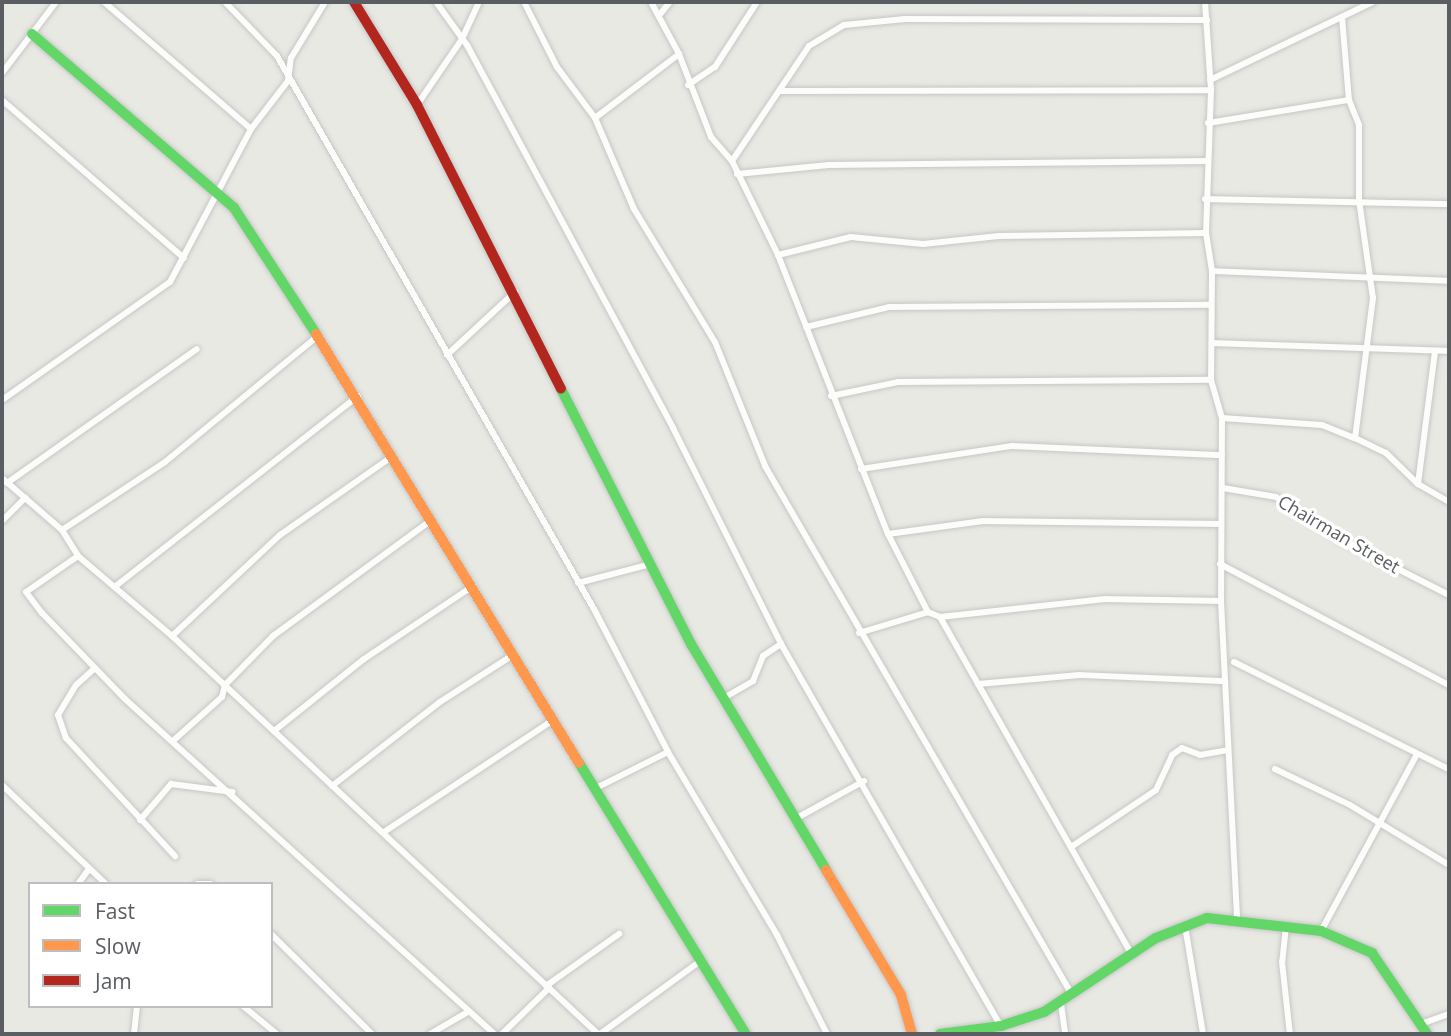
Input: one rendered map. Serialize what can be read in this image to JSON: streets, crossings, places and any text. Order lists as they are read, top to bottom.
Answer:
{
  "streets": {
    "street": ["Chairman Street"]
  },
  "legend": ["Fast", "Slow", "Jam"]
}
